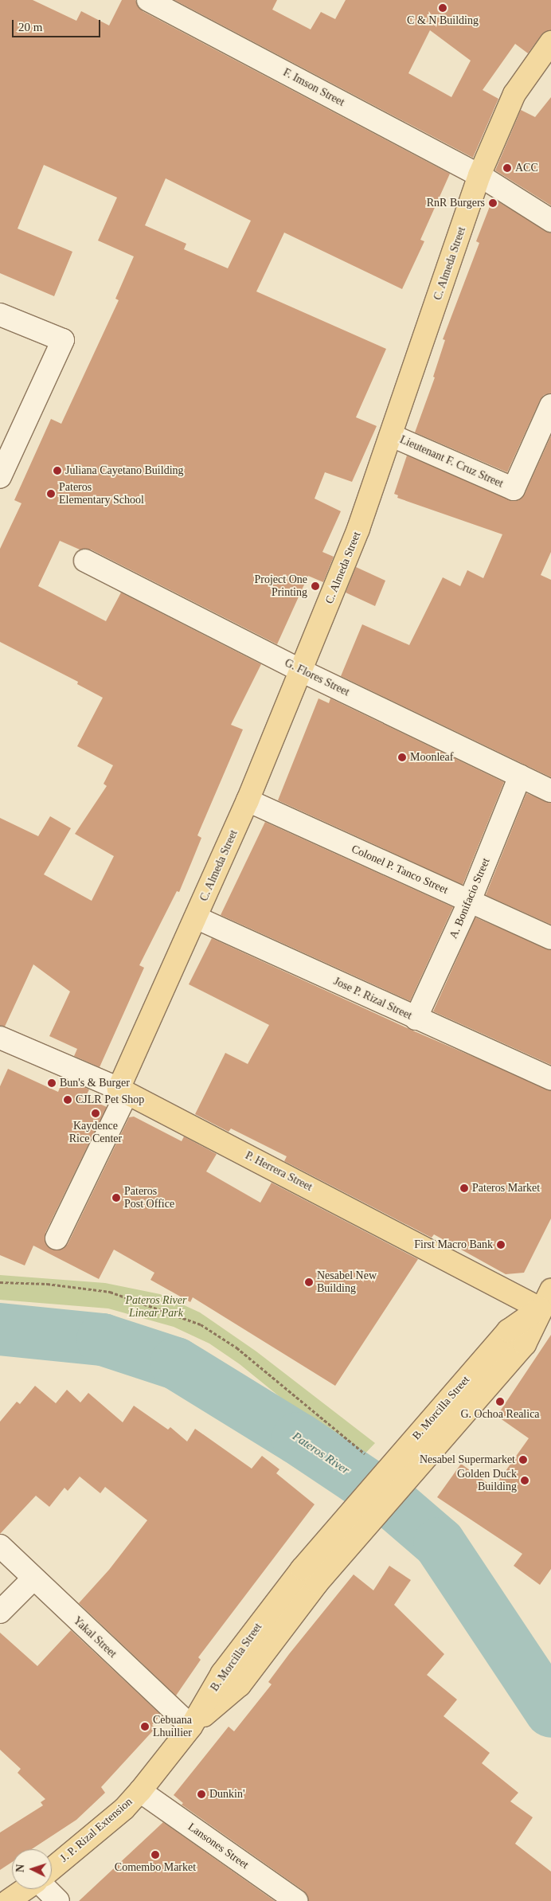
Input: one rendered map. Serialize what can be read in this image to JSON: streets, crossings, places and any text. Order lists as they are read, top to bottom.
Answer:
{
  "streets": {
    "main road": [
      "C. Almeda Street",
      "P. Herrera Street",
      "B. Morcilla Street",
      "J. P. Rizal Extension"
    ],
    "street": [
      "F. Imson Street",
      "Lieutenant F. Cruz Street",
      "G. Flores Street",
      "Colonel P. Tanco Street",
      "A. Bonifacio Street",
      "Jose P. Rizal Street",
      "Yakal Street",
      "Lansones Street"
    ]
  },
  "crossings": [
    ["F. Imson Street", "C. Almeda Street"],
    ["C. Almeda Street", "Lieutenant F. Cruz Street"],
    ["C. Almeda Street", "G. Flores Street"],
    ["C. Almeda Street", "Colonel P. Tanco Street"],
    ["C. Almeda Street", "Jose P. Rizal Street"],
    ["C. Almeda Street", "P. Herrera Street"],
    ["G. Flores Street", "A. Bonifacio Street"],
    ["Colonel P. Tanco Street", "A. Bonifacio Street"],
    ["A. Bonifacio Street", "Jose P. Rizal Street"],
    ["P. Herrera Street", "B. Morcilla Street"],
    ["B. Morcilla Street", "Yakal Street"],
    ["B. Morcilla Street", "J. P. Rizal Extension"],
    ["Yakal Street", "J. P. Rizal Extension"],
    ["J. P. Rizal Extension", "Lansones Street"]
  ],
  "water": ["Pateros River"],
  "parks": ["Pateros River Linear Park"],
  "places": [
    "C & N Building",
    "ACC",
    "RnR Burgers",
    "Juliana Cayetano Building",
    "Pateros Elementary School",
    "Project One Printing",
    "Moonleaf",
    "Bun's & Burger",
    "CJLR Pet Shop",
    "Kaydence Rice Center",
    "Pateros Market",
    "Pateros Post Office",
    "First Macro Bank",
    "Nesabel New Building",
    "G. Ochoa Realica",
    "Nesabel Supermarket",
    "Golden Duck Building",
    "Cebuana Lhuillier",
    "Dunkin'",
    "Comembo Market"
  ],
  "scale_bar": "20 m",
  "north": "left"
}
